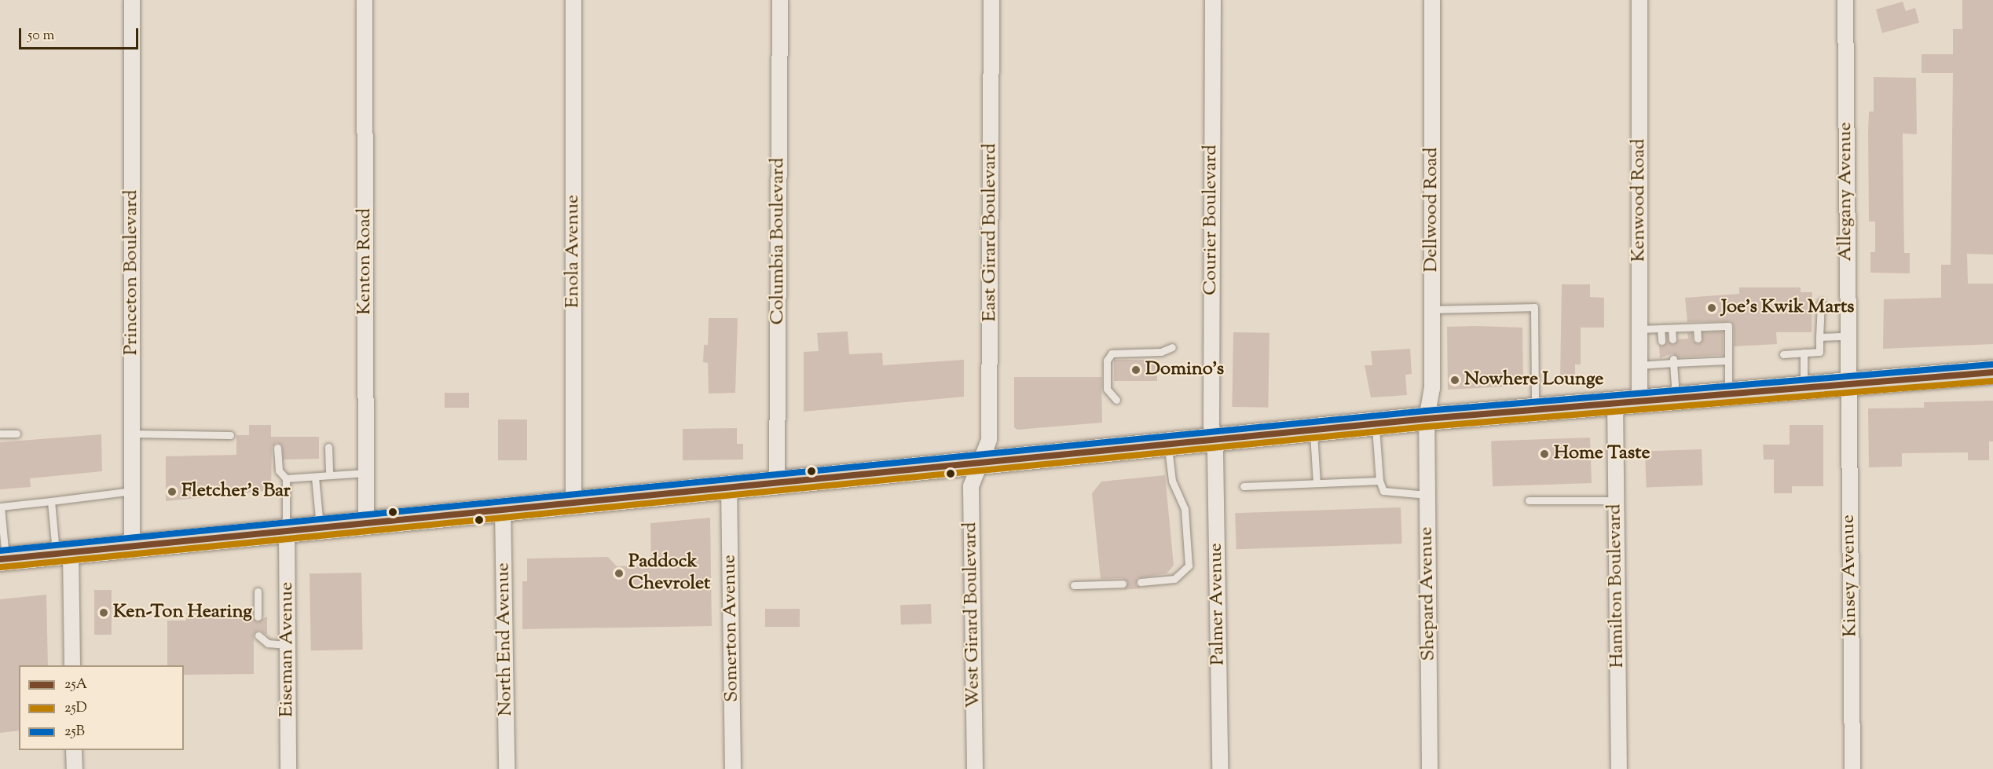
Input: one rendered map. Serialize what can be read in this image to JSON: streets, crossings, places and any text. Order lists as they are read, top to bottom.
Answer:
{
  "streets": {
    "street": [
      "Allegany Avenue",
      "Kenwood Road",
      "Dellwood Road",
      "Courier Boulevard",
      "East Girard Boulevard",
      "Columbia Boulevard",
      "Enola Avenue",
      "Kenton Road",
      "Princeton Boulevard",
      "Kinsey Avenue",
      "Hamilton Boulevard",
      "Shepard Avenue",
      "Palmer Avenue",
      "West Girard Boulevard",
      "Somerton Avenue",
      "North End Avenue",
      "Eiseman Avenue"
    ]
  },
  "crossings": [
    ["Allegany Avenue", "Kinsey Avenue"],
    ["Dellwood Road", "Shepard Avenue"],
    ["Courier Boulevard", "Palmer Avenue"],
    ["East Girard Boulevard", "West Girard Boulevard"]
  ],
  "places": [
    "Joe's Kwik Marts",
    "Domino's",
    "Nowhere Lounge",
    "Home Taste",
    "Fletcher's Bar",
    "Paddock Chevrolet",
    "Ken-Ton Hearing"
  ],
  "lines": ["transit line 25B", "transit line 25A", "transit line 25D"],
  "legend": ["25A", "25D", "25B"],
  "scale_bar": "50 m"
}
